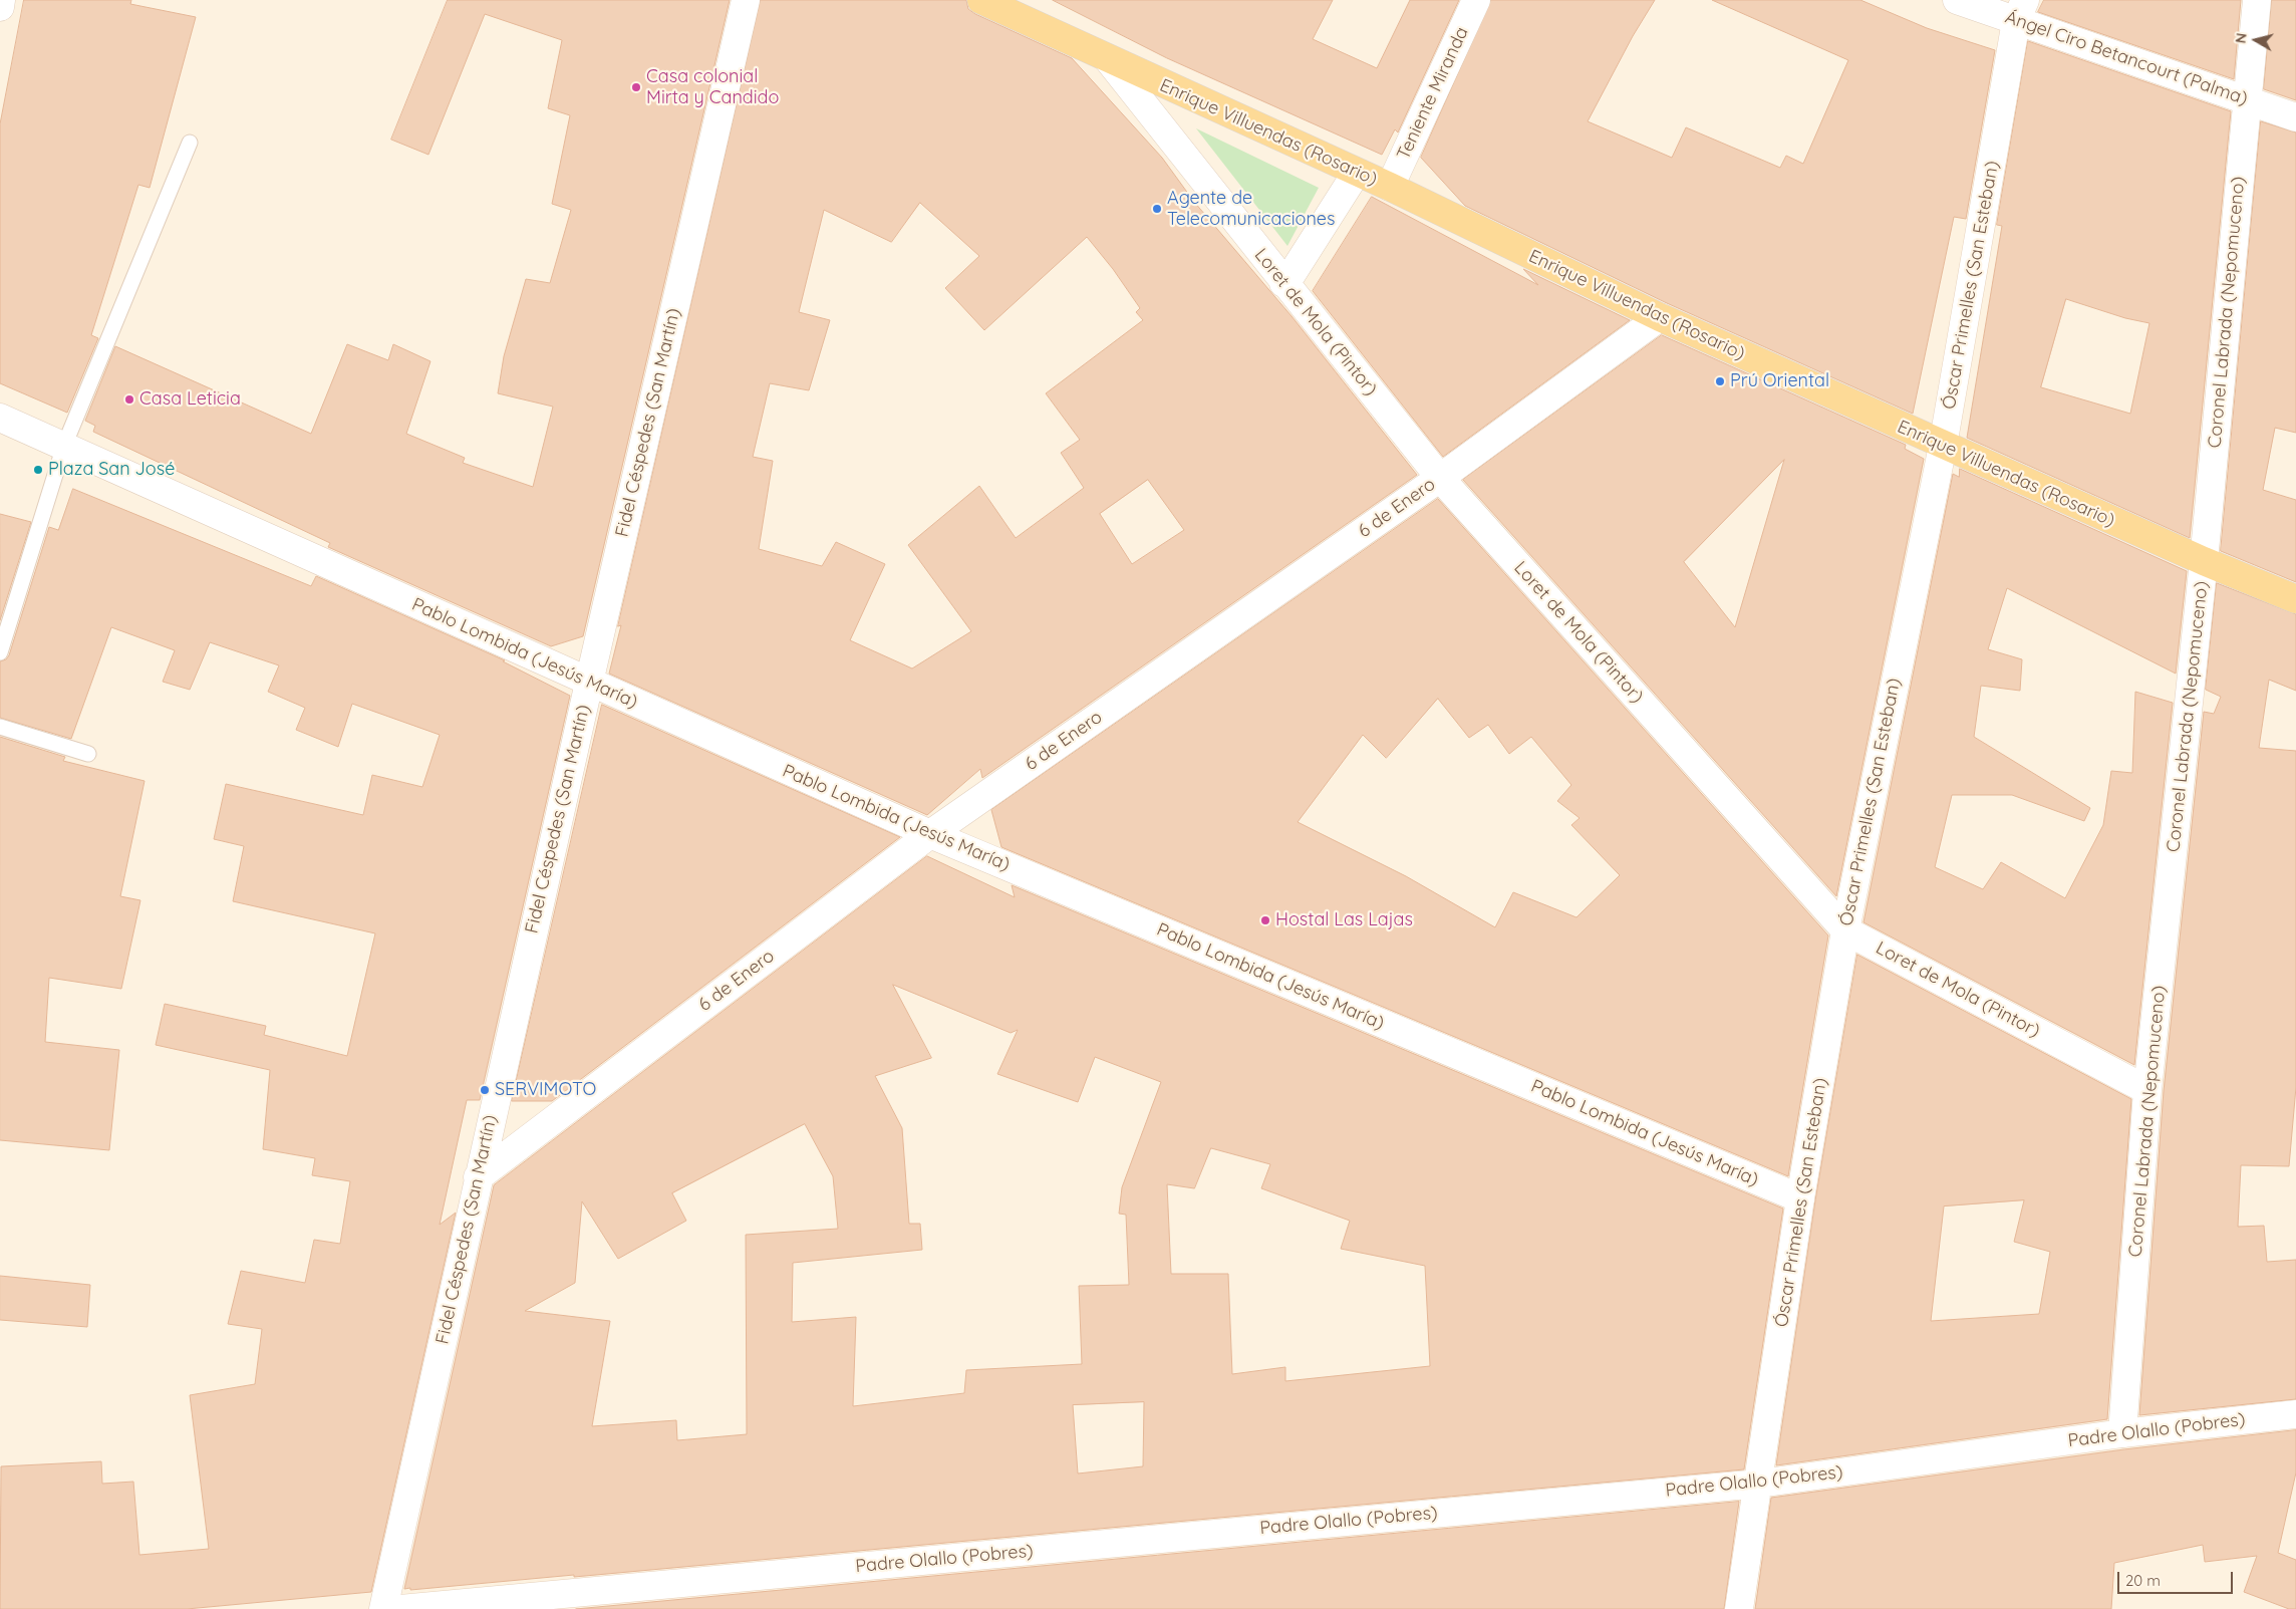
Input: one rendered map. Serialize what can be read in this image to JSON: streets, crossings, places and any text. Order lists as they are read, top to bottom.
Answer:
{
  "streets": {
    "main road": ["Enrique Villuendas (Rosario)"],
    "street": [
      "Ángel Ciro Betancourt (Palma)",
      "Teniente Miranda",
      "Óscar Primelles (San Esteban)",
      "Coronel Labrada (Nepomuceno)",
      "Loret de Mola (Pintor)",
      "Fidel Céspedes (San Martín)",
      "6 de Enero",
      "Pablo Lombida (Jesús María)",
      "Padre Olallo (Pobres)"
    ]
  },
  "crossings": [
    ["Ángel Ciro Betancourt (Palma)", "Óscar Primelles (San Esteban)"],
    ["Ángel Ciro Betancourt (Palma)", "Coronel Labrada (Nepomuceno)"],
    ["Teniente Miranda", "Enrique Villuendas (Rosario)"],
    ["Enrique Villuendas (Rosario)", "Óscar Primelles (San Esteban)"],
    ["Enrique Villuendas (Rosario)", "Coronel Labrada (Nepomuceno)"],
    ["Enrique Villuendas (Rosario)", "Loret de Mola (Pintor)"],
    ["Enrique Villuendas (Rosario)", "6 de Enero"],
    ["Óscar Primelles (San Esteban)", "Loret de Mola (Pintor)"],
    ["Óscar Primelles (San Esteban)", "Pablo Lombida (Jesús María)"],
    ["Óscar Primelles (San Esteban)", "Padre Olallo (Pobres)"],
    ["Coronel Labrada (Nepomuceno)", "Loret de Mola (Pintor)"],
    ["Coronel Labrada (Nepomuceno)", "Padre Olallo (Pobres)"],
    ["Loret de Mola (Pintor)", "6 de Enero"],
    ["Fidel Céspedes (San Martín)", "6 de Enero"],
    ["Fidel Céspedes (San Martín)", "Pablo Lombida (Jesús María)"],
    ["6 de Enero", "Pablo Lombida (Jesús María)"]
  ],
  "places": [
    "Casa colonial Mirta y Candido",
    "Agente de Telecomunicaciones",
    "Prú Oriental",
    "Casa Leticia",
    "Plaza San José",
    "Hostal Las Lajas",
    "SERVIMOTO"
  ],
  "scale_bar": "20 m",
  "north": "left"
}
